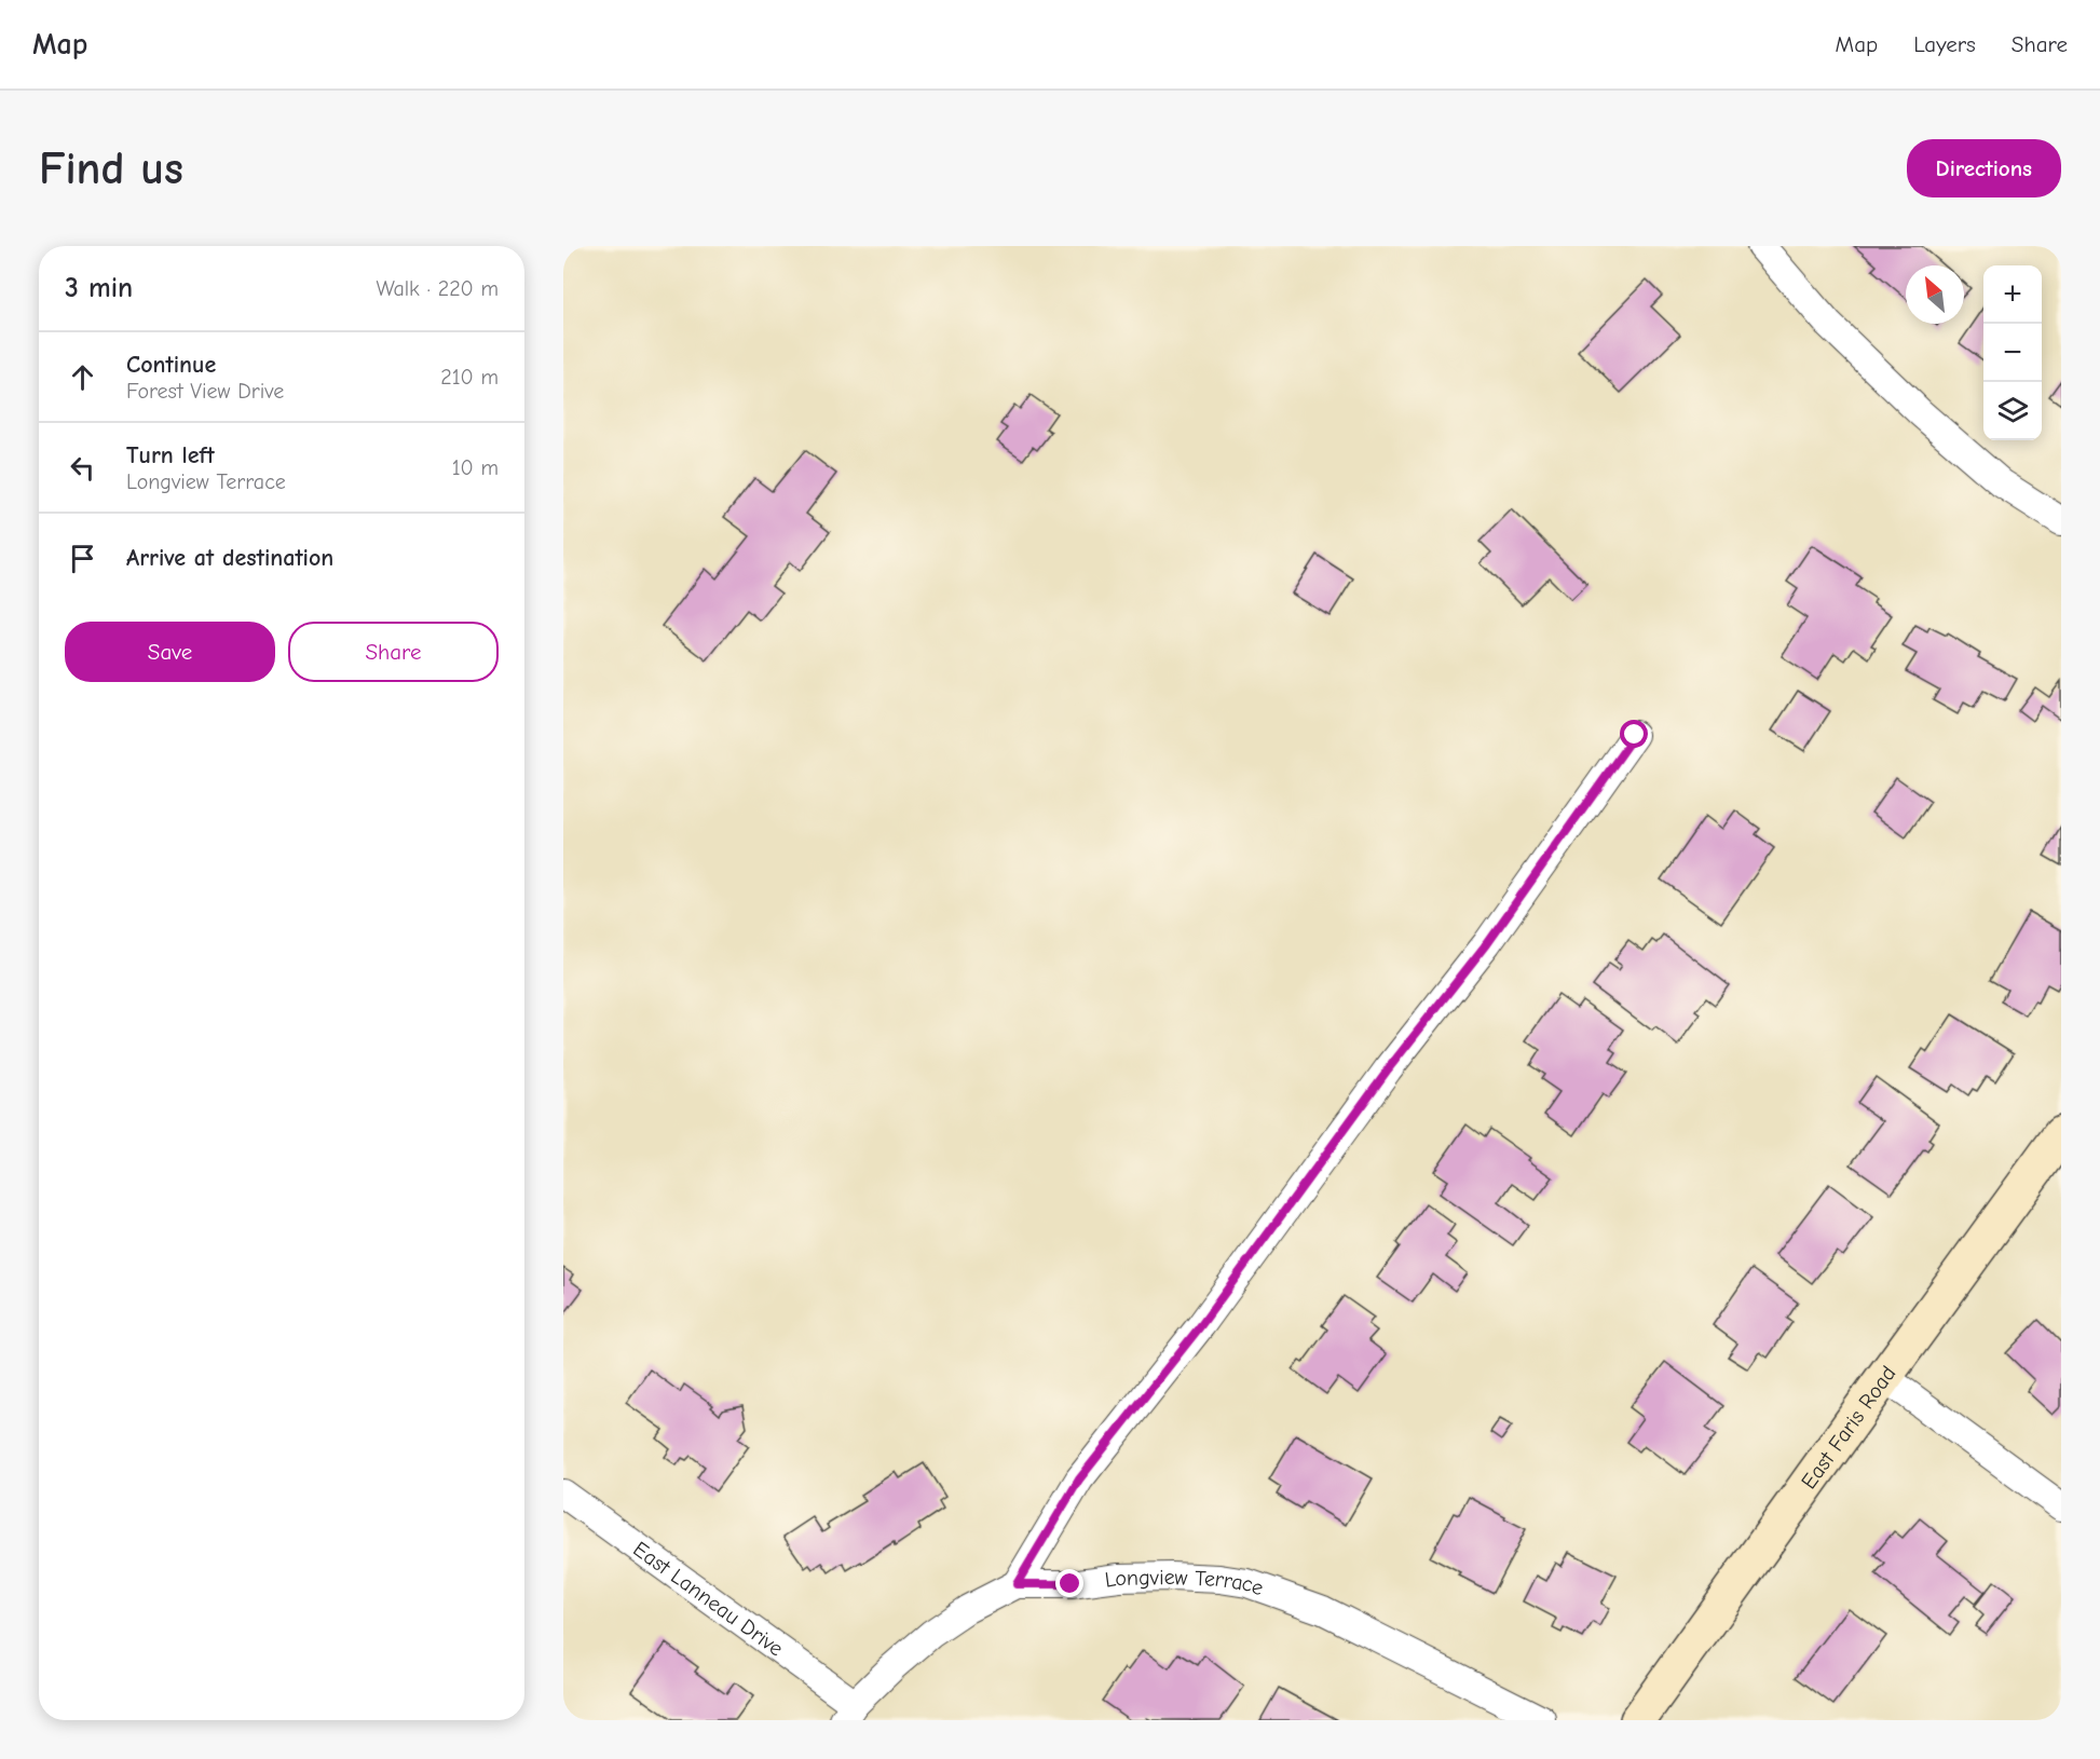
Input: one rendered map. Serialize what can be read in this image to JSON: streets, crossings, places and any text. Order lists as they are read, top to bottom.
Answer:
{
  "streets": {
    "main road": ["East Faris Road"],
    "street": ["Longview Terrace", "East Lanneau Drive"]
  },
  "crossings": [
    ["Longview Terrace", "East Lanneau Drive"]
  ],
  "north": "top left",
  "page": {
    "header": "Map",
    "nav": ["Map", "Layers", "Share"],
    "buttons": [
      "Directions",
      ["Save", "Share"]
    ],
    "title": "Find us",
    "heading": ["3 min", "Walk · 220 m"],
    "map_buttons": ["+", "−"],
    "list": [
      ["Continue", "Forest View Drive", "210 m"],
      ["Turn left", "Longview Terrace", "10 m"],
      "Arrive at destination"
    ]
  }
}
